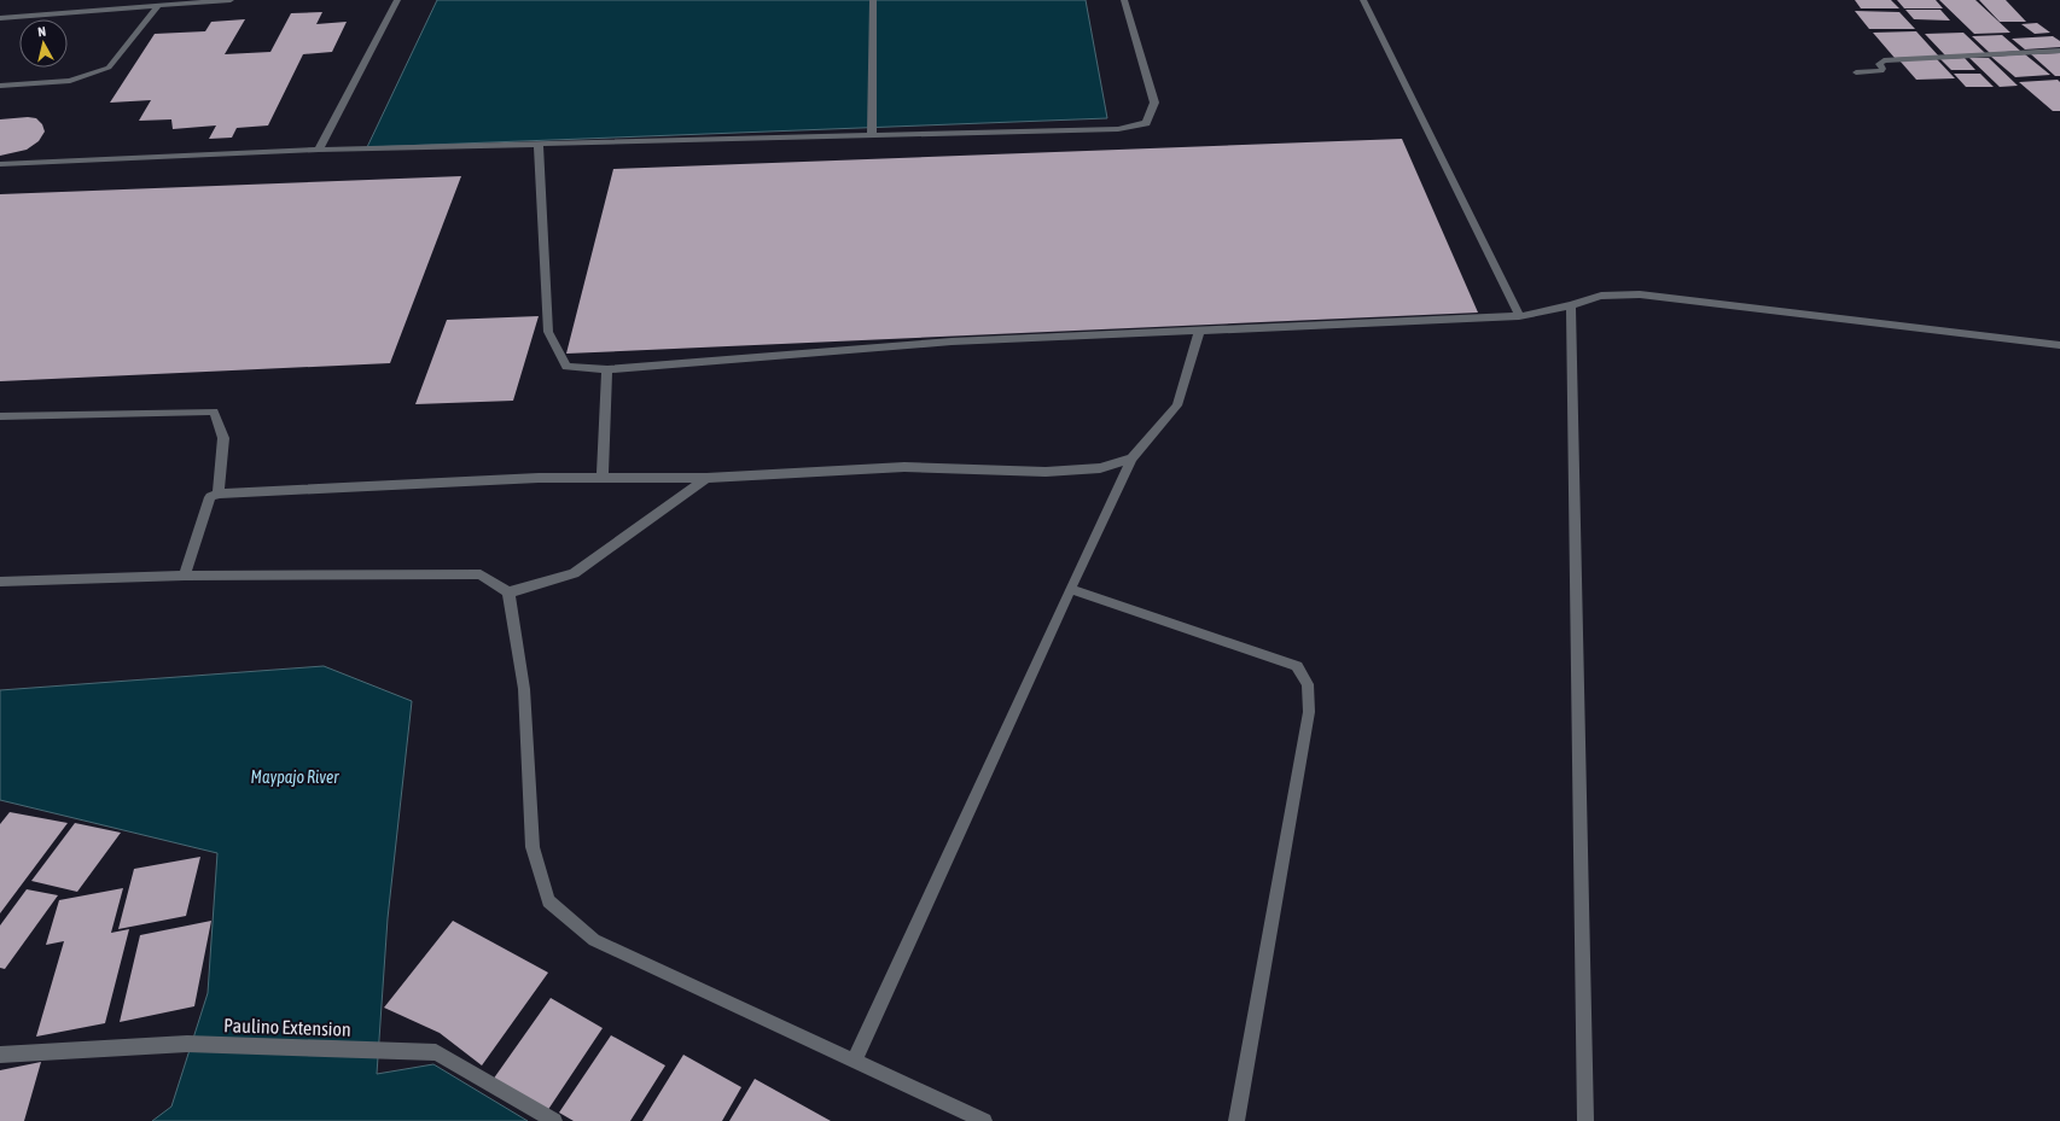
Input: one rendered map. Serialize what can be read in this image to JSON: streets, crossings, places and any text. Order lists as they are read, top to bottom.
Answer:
{
  "streets": {
    "street": ["Paulino Extension"]
  },
  "water": ["Maypajo River"],
  "north": "top"
}
